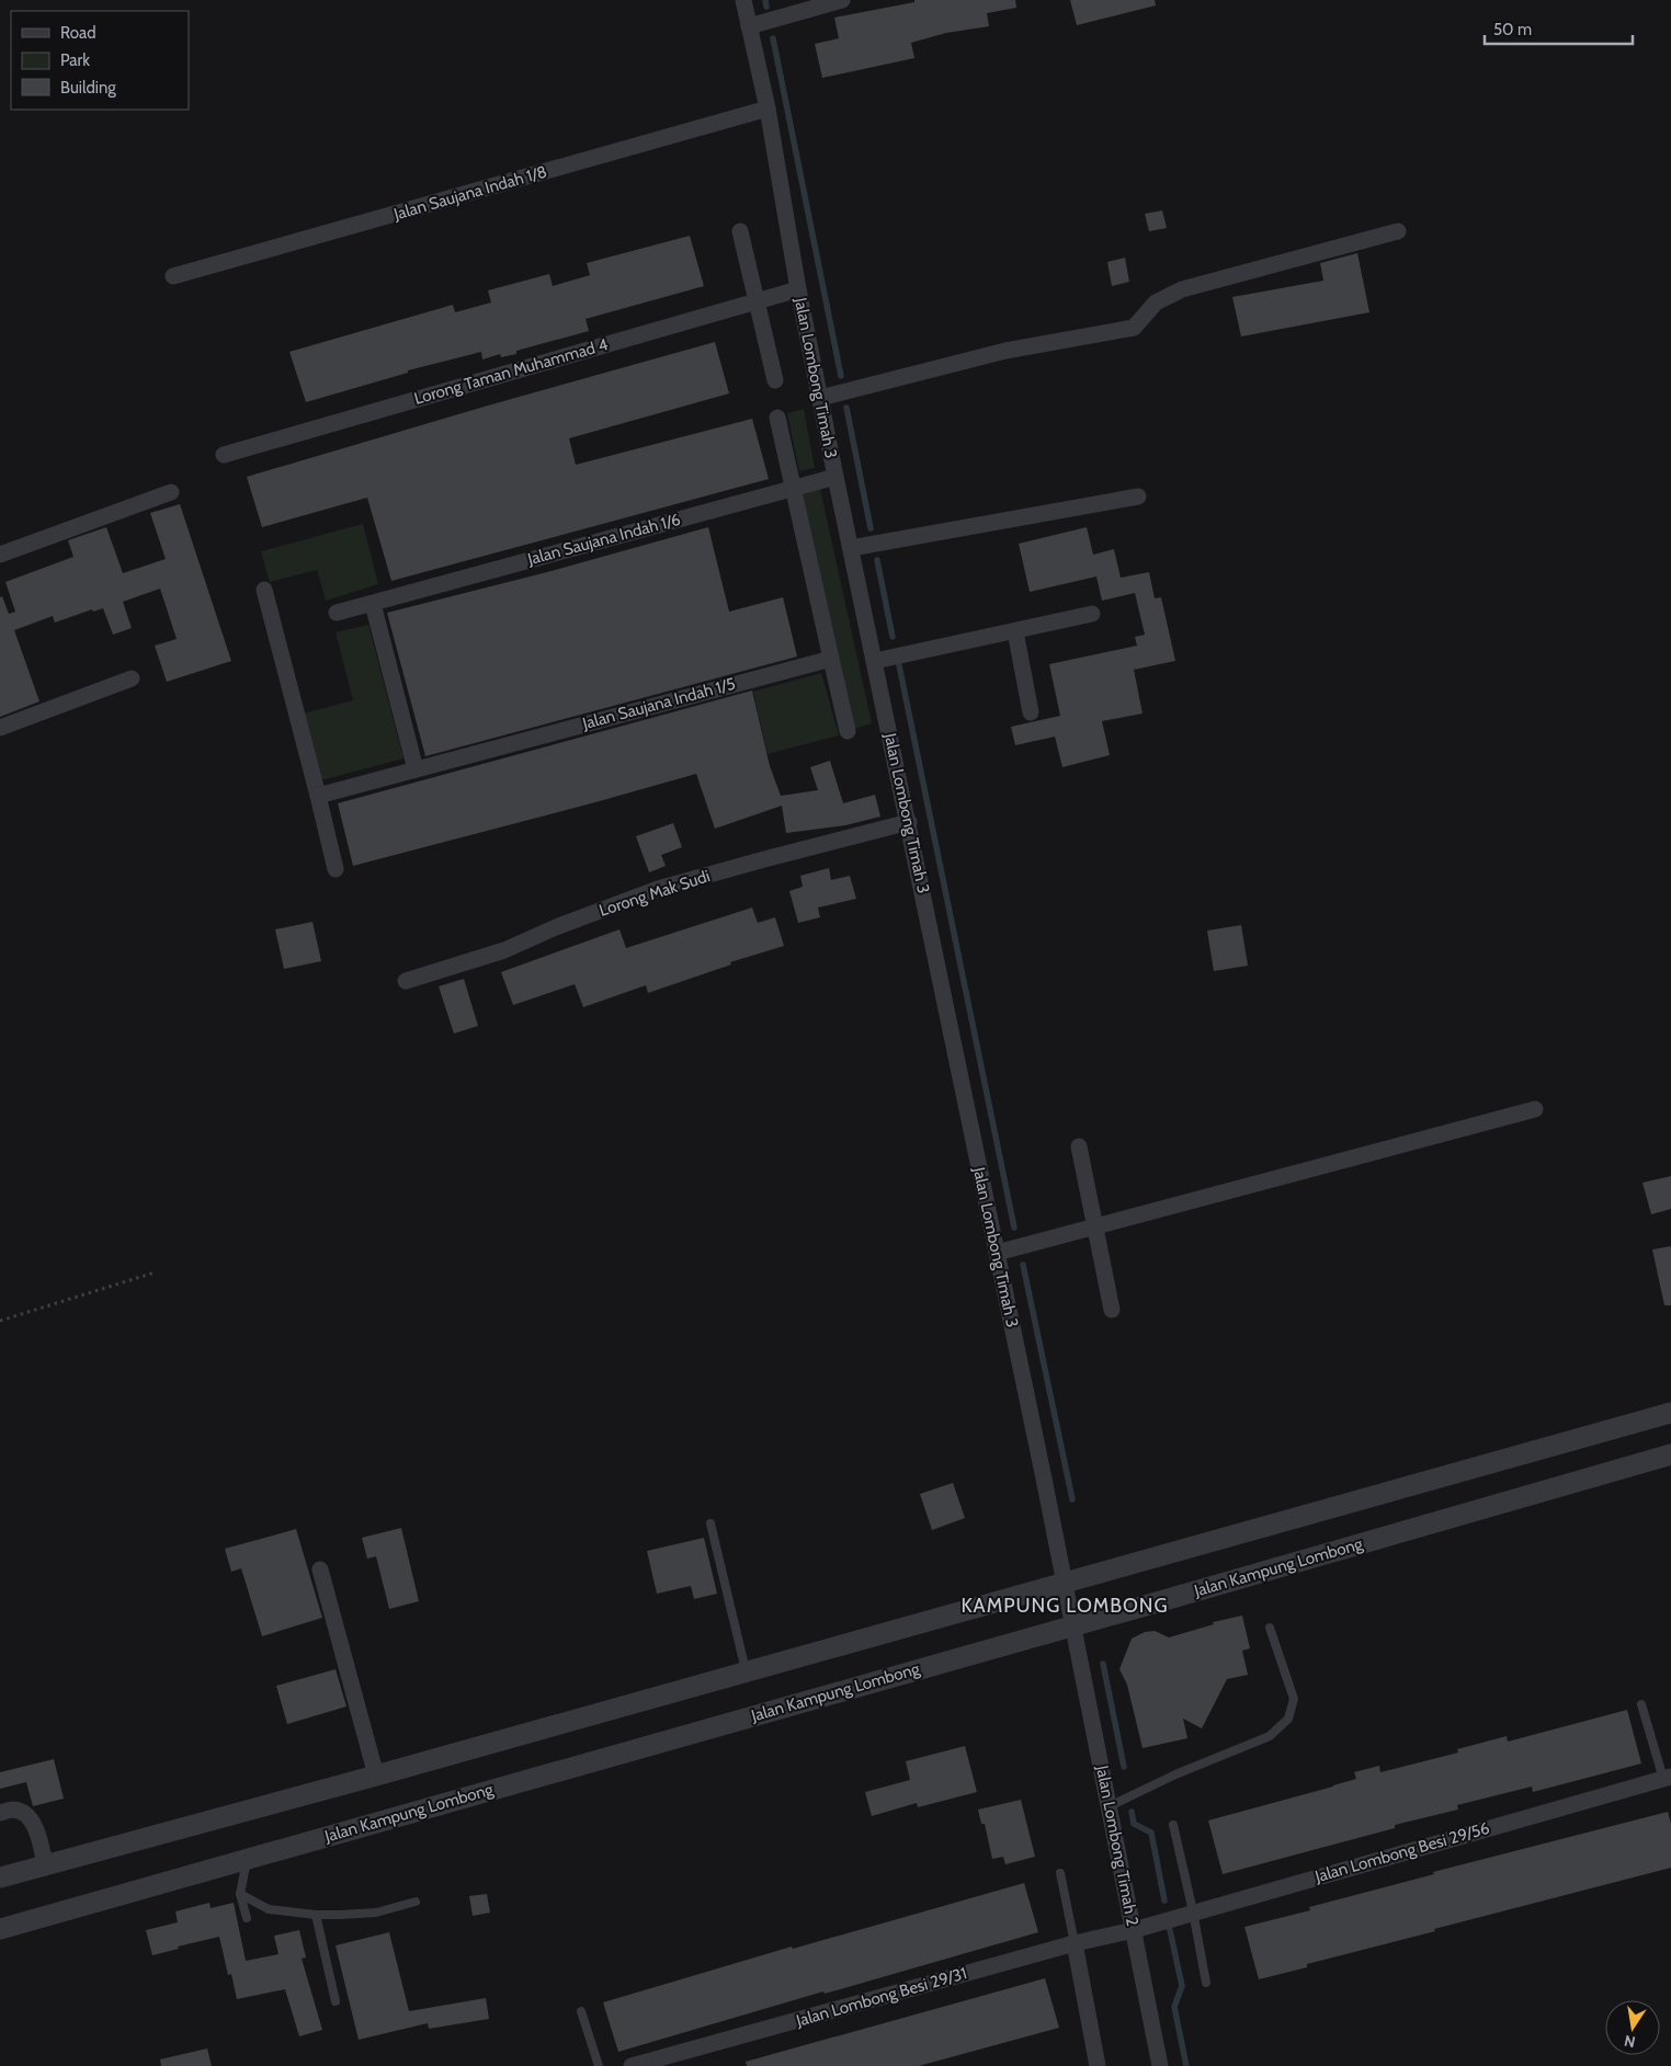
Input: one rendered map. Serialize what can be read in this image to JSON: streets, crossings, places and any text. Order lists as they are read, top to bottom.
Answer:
{
  "streets": {
    "street": [
      "Jalan Saujana Indah 1/8",
      "Lorong Taman Muhammad 4",
      "Jalan Lombong Timah 3",
      "Jalan Saujana Indah 1/6",
      "Jalan Saujana Indah 1/5",
      "Lorong Mak Sudi",
      "Jalan Kampung Lombong",
      "Jalan Lombong Timah 2",
      "Jalan Lombong Besi 29/56",
      "Jalan Lombong Besi 29/31"
    ]
  },
  "crossings": [
    ["Jalan Saujana Indah 1/8", "Jalan Lombong Timah 3"],
    ["Lorong Taman Muhammad 4", "Jalan Lombong Timah 3"],
    ["Jalan Lombong Timah 3", "Jalan Saujana Indah 1/6"],
    ["Jalan Lombong Timah 3", "Lorong Mak Sudi"],
    ["Jalan Lombong Timah 3", "Jalan Kampung Lombong"],
    ["Jalan Lombong Timah 3", "Jalan Lombong Timah 2"],
    ["Jalan Kampung Lombong", "Jalan Lombong Timah 2"],
    ["Jalan Lombong Timah 2", "Jalan Lombong Besi 29/56"],
    ["Jalan Lombong Timah 2", "Jalan Lombong Besi 29/31"],
    ["Jalan Lombong Besi 29/56", "Jalan Lombong Besi 29/31"]
  ],
  "districts": ["KAMPUNG LOMBONG"],
  "legend": ["Road", "Park", "Building"],
  "scale_bar": "50 m",
  "north": "bottom"
}
